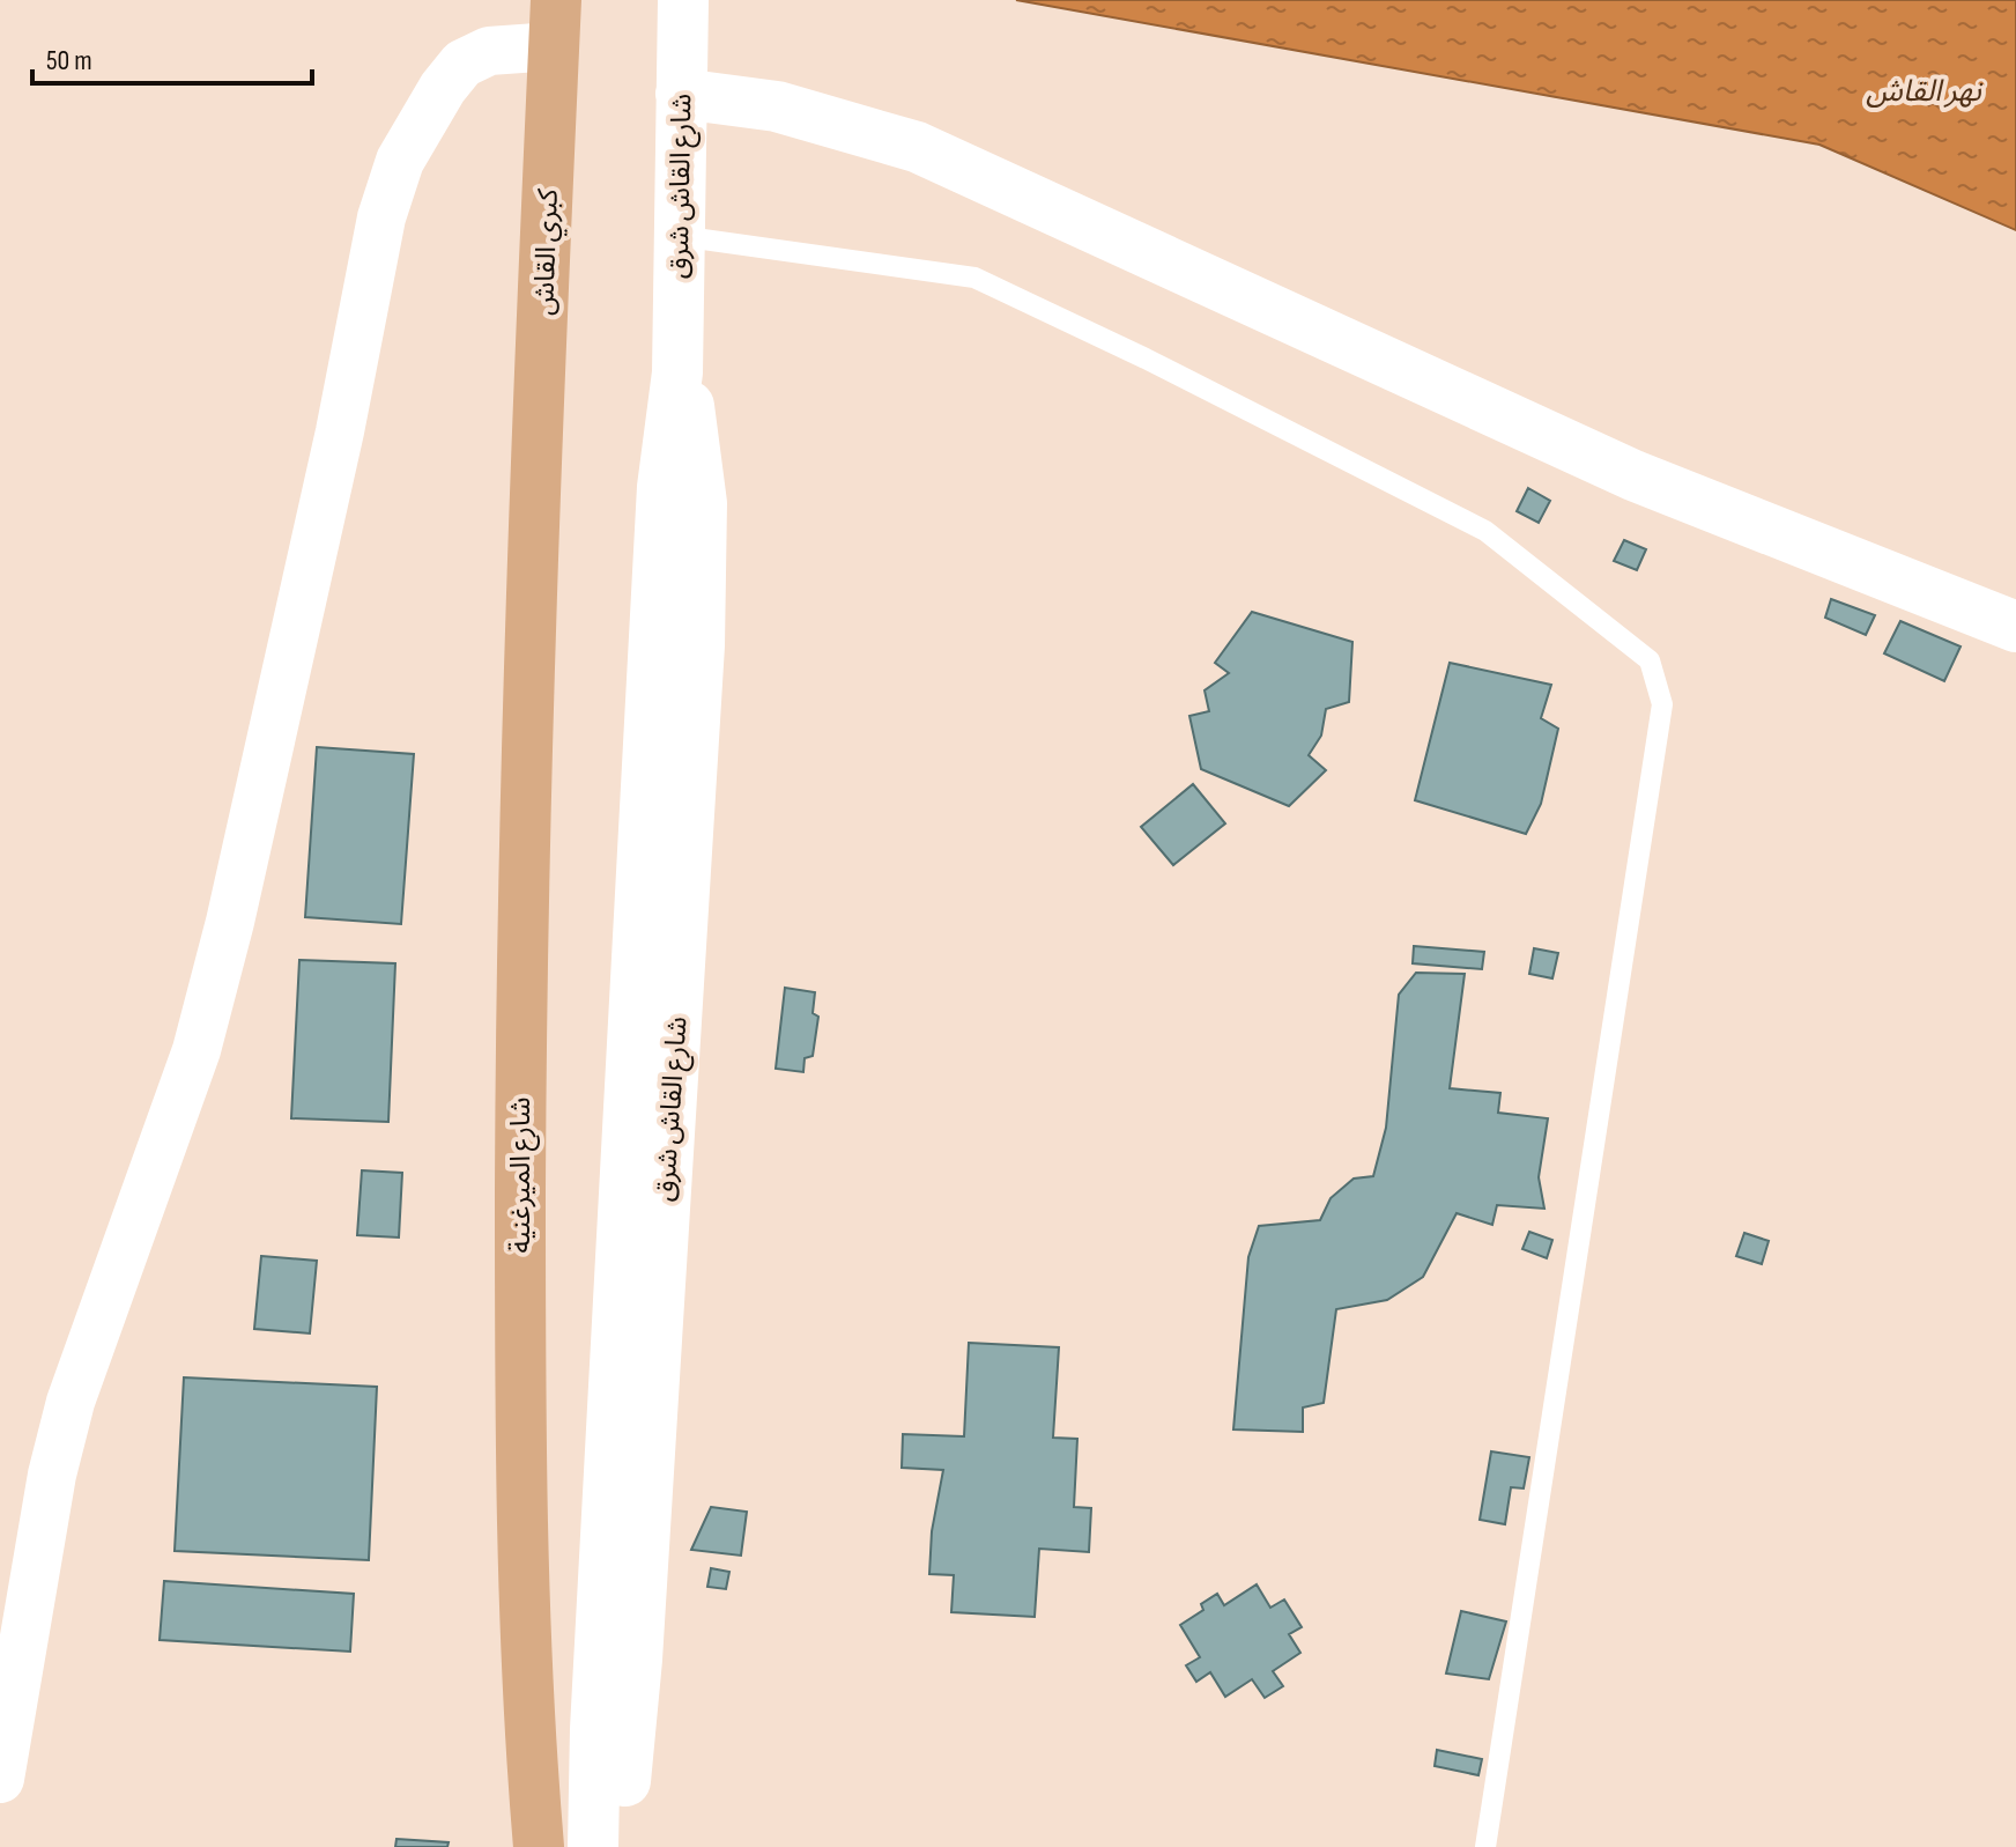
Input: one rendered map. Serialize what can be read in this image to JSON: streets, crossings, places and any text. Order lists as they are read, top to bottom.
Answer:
{
  "streets": {
    "main road": ["شارع القاش شرق", "كبري القاش", "شارع الميرغنية"]
  },
  "crossings": [
    ["كبري القاش", "شارع الميرغنية"]
  ],
  "water": ["نهر القاش"],
  "scale_bar": "50 m"
}
